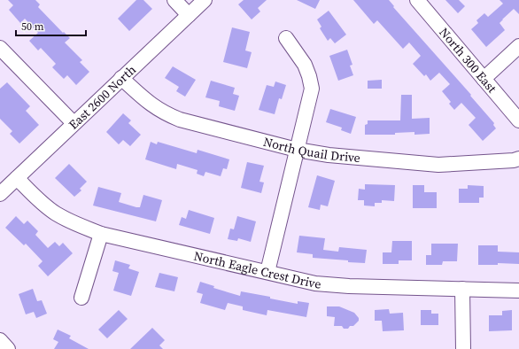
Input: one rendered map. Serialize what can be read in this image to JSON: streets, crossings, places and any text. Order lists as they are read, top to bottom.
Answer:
{
  "streets": {
    "street": [
      "North 300 East",
      "East 2600 North",
      "North Quail Drive",
      "North Eagle Crest Drive"
    ]
  },
  "crossings": [
    ["East 2600 North", "North Quail Drive"],
    ["East 2600 North", "North Eagle Crest Drive"]
  ],
  "scale_bar": "50 m"
}
